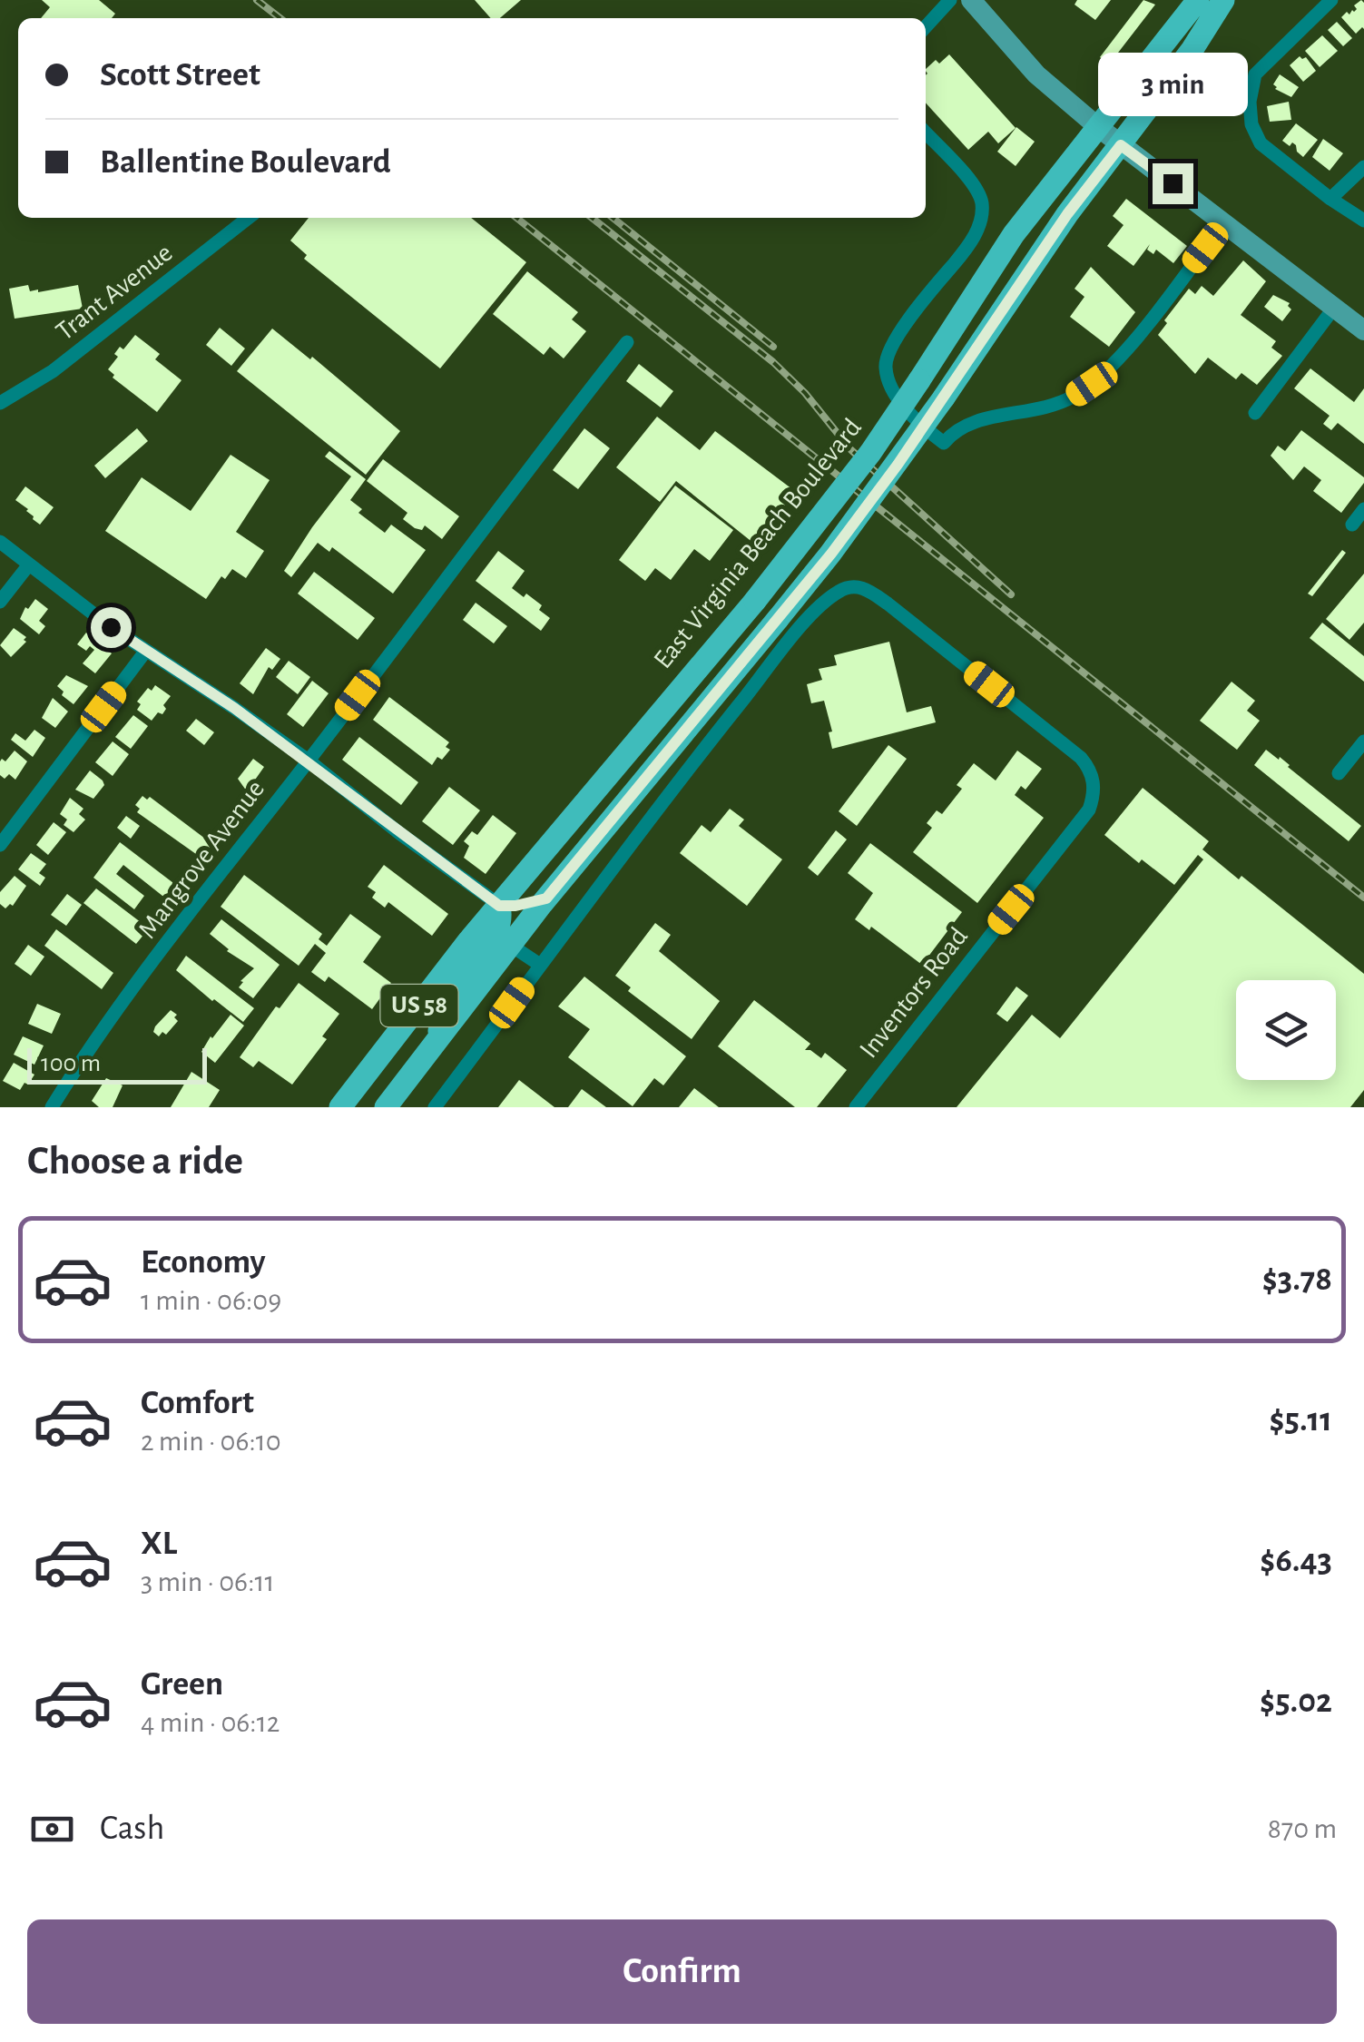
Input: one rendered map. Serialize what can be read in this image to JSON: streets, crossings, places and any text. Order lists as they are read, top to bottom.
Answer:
{
  "streets": {
    "main road": ["East Virginia Beach Boulevard", "US 58"],
    "street": ["Trant Avenue", "Mangrove Avenue", "Inventors Road"]
  },
  "scale_bar": "100 m",
  "page": {
    "banner": ["Scott Street", "Ballentine Boulevard"],
    "bubble": "3 min",
    "scale": "100 m",
    "heading": "Choose a ride",
    "list": [
      {
        "name": "Economy",
        "note": "1 min · 06:09",
        "value": "$3.78"
      },
      {
        "name": "Comfort",
        "note": "2 min · 06:10",
        "value": "$5.11"
      },
      {
        "name": "XL",
        "note": "3 min · 06:11",
        "value": "$6.43"
      },
      {
        "name": "Green",
        "note": "4 min · 06:12",
        "value": "$5.02"
      }
    ],
    "pay": ["Cash", "870 m"],
    "buttons": "Confirm"
  }
}
